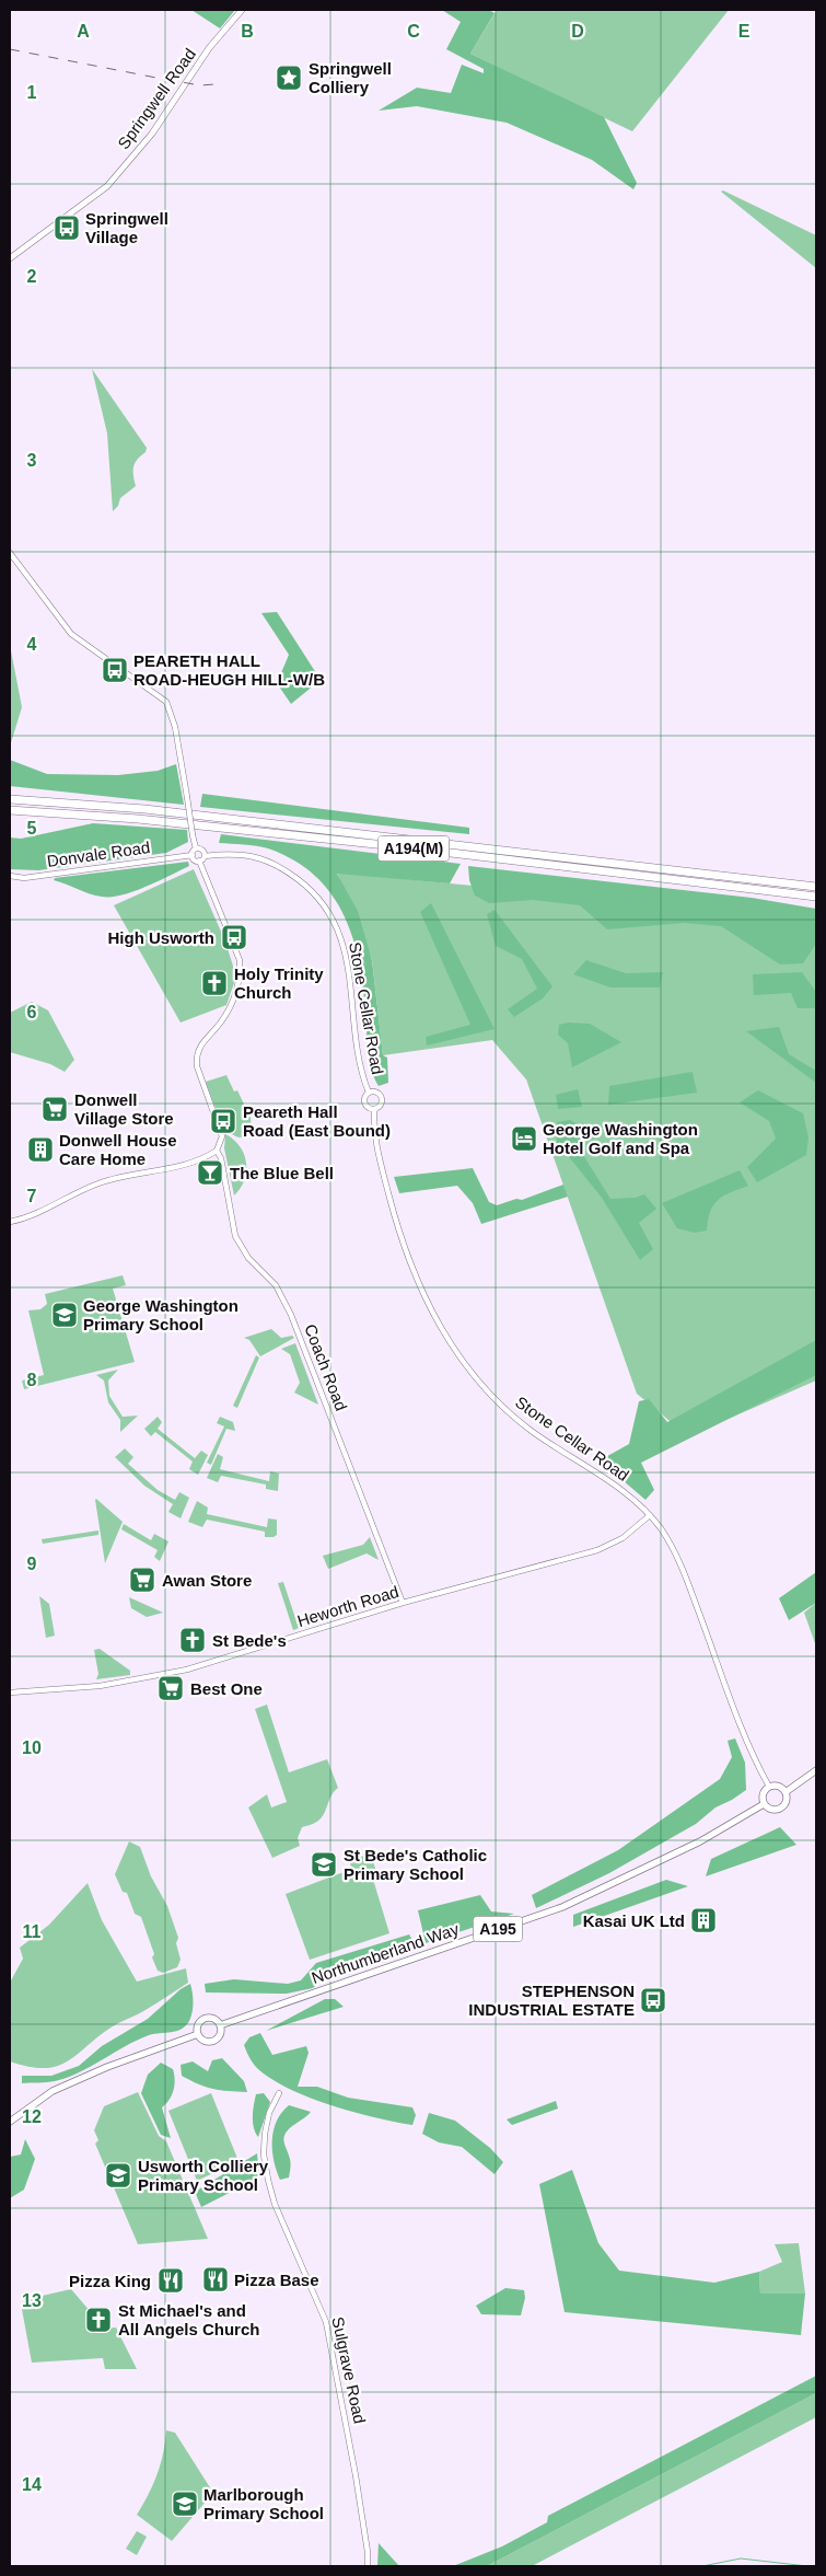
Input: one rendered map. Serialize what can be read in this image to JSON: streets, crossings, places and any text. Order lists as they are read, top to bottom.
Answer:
{
  "streets": {
    "highway": ["A194(M)"],
    "main road": ["Springwell Road", "A195", "Northumberland Way"],
    "street": [
      "Donvale Road",
      "Stone Cellar Road",
      "Coach Road",
      "Heworth Road",
      "Sulgrave Road"
    ]
  },
  "crossings": [
    ["Stone Cellar Road", "Heworth Road"],
    ["Stone Cellar Road", "Northumberland Way"],
    ["Coach Road", "Heworth Road"],
    ["A195", "Northumberland Way"]
  ],
  "places": {
    "place": ["Springwell Colliery"],
    "bus stop": [
      "Springwell Village",
      "PEARETH HALL ROAD-HEUGH HILL-W/B",
      "High Usworth",
      "Peareth Hall Road (East Bound)",
      "STEPHENSON INDUSTRIAL ESTATE"
    ],
    "church": ["Holy Trinity Church", "St Bede's", "St Michael's and All Angels Church"],
    "supermarket": ["Donwell Village Store", "Awan Store", "Best One"],
    "hotel": ["George Washington Hotel Golf and Spa"],
    "building": ["Donwell House Care Home", "Kasai UK Ltd"],
    "bar": ["The Blue Bell"],
    "school or university": [
      "George Washington Primary School",
      "St Bede's Catholic Primary School",
      "Usworth Colliery Primary School",
      "Marlborough Primary School"
    ],
    "restaurant": ["Pizza Base", "Pizza King"]
  },
  "grid": {
    "columns": [
      "A",
      "B",
      "C",
      "D",
      "E"
    ],
    "rows": [
      "1",
      "2",
      "3",
      "4",
      "5",
      "6",
      "7",
      "8",
      "9",
      "10",
      "11",
      "12",
      "13",
      "14"
    ]
  }
}
